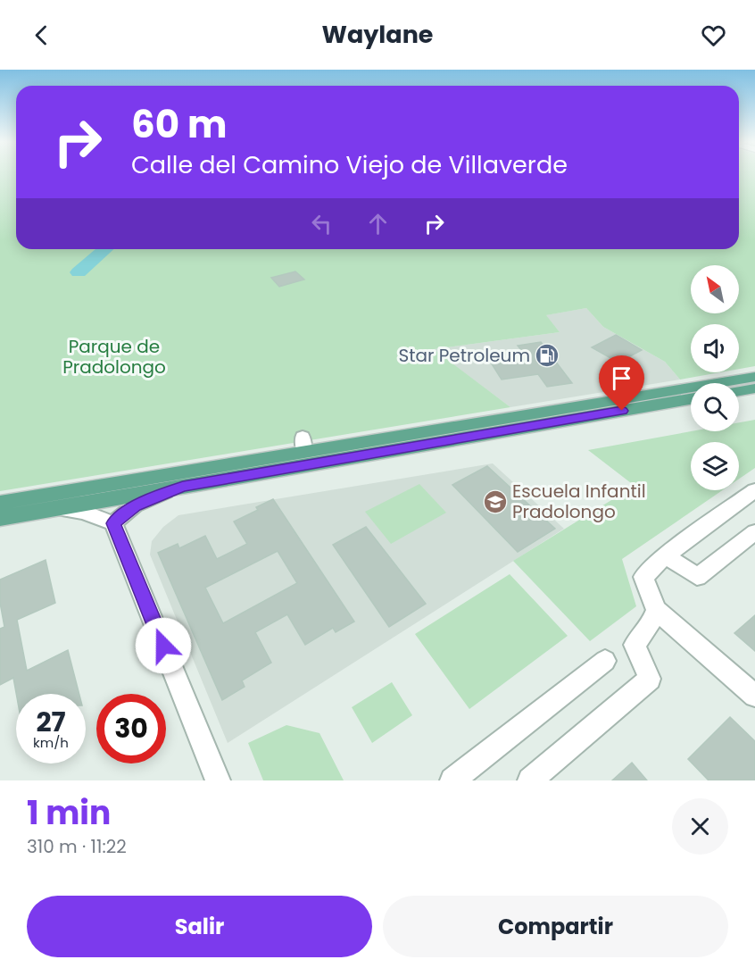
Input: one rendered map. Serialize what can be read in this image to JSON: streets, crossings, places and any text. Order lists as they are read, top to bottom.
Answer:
{
  "parks": ["Parque de Pradolongo"],
  "places": {
    "fuel station": ["Star Petroleum"],
    "school or university": ["Escuela Infantil Pradolongo"]
  },
  "north": "top left",
  "page": {
    "header": "Waylane",
    "turn": ["60 m", "Calle del Camino Viejo de Villaverde"],
    "speed": "27 km/h",
    "limit": "30",
    "heading": ["1 min", "310 m · 11:22"],
    "buttons": ["Salir", "Compartir"]
  }
}
